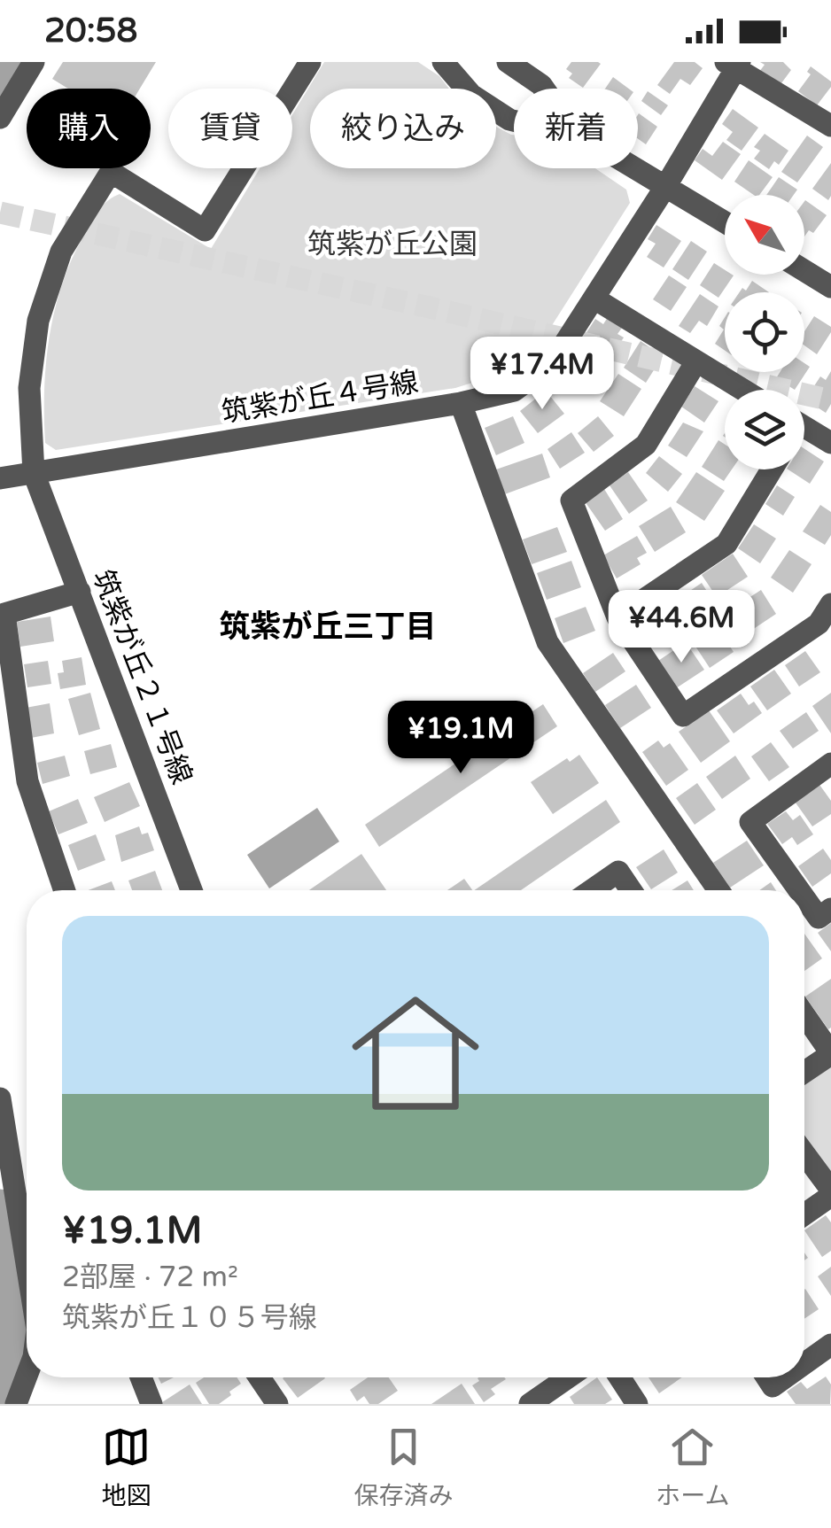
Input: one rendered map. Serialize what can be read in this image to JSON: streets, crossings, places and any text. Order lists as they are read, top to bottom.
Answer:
{
  "streets": {
    "street": ["筑紫が丘４号線", "筑紫が丘２１号線"]
  },
  "crossings": [
    ["筑紫が丘４号線", "筑紫が丘２１号線"]
  ],
  "districts": ["筑紫が丘三丁目"],
  "parks": ["筑紫が丘公園"],
  "north": "top left",
  "page": {
    "status": "20:58",
    "chip": [
      "購入",
      "賃貸",
      "絞り込み",
      "新着"
    ],
    "price": ["¥17.4M", "¥44.6M", "¥19.1M"],
    "list": [
      {
        "name": "¥19.1M",
        "note": "2部屋 · 72 m² · 筑紫が丘１０５号線"
      }
    ],
    "tabs": ["地図", "保存済み", "ホーム"]
  }
}
